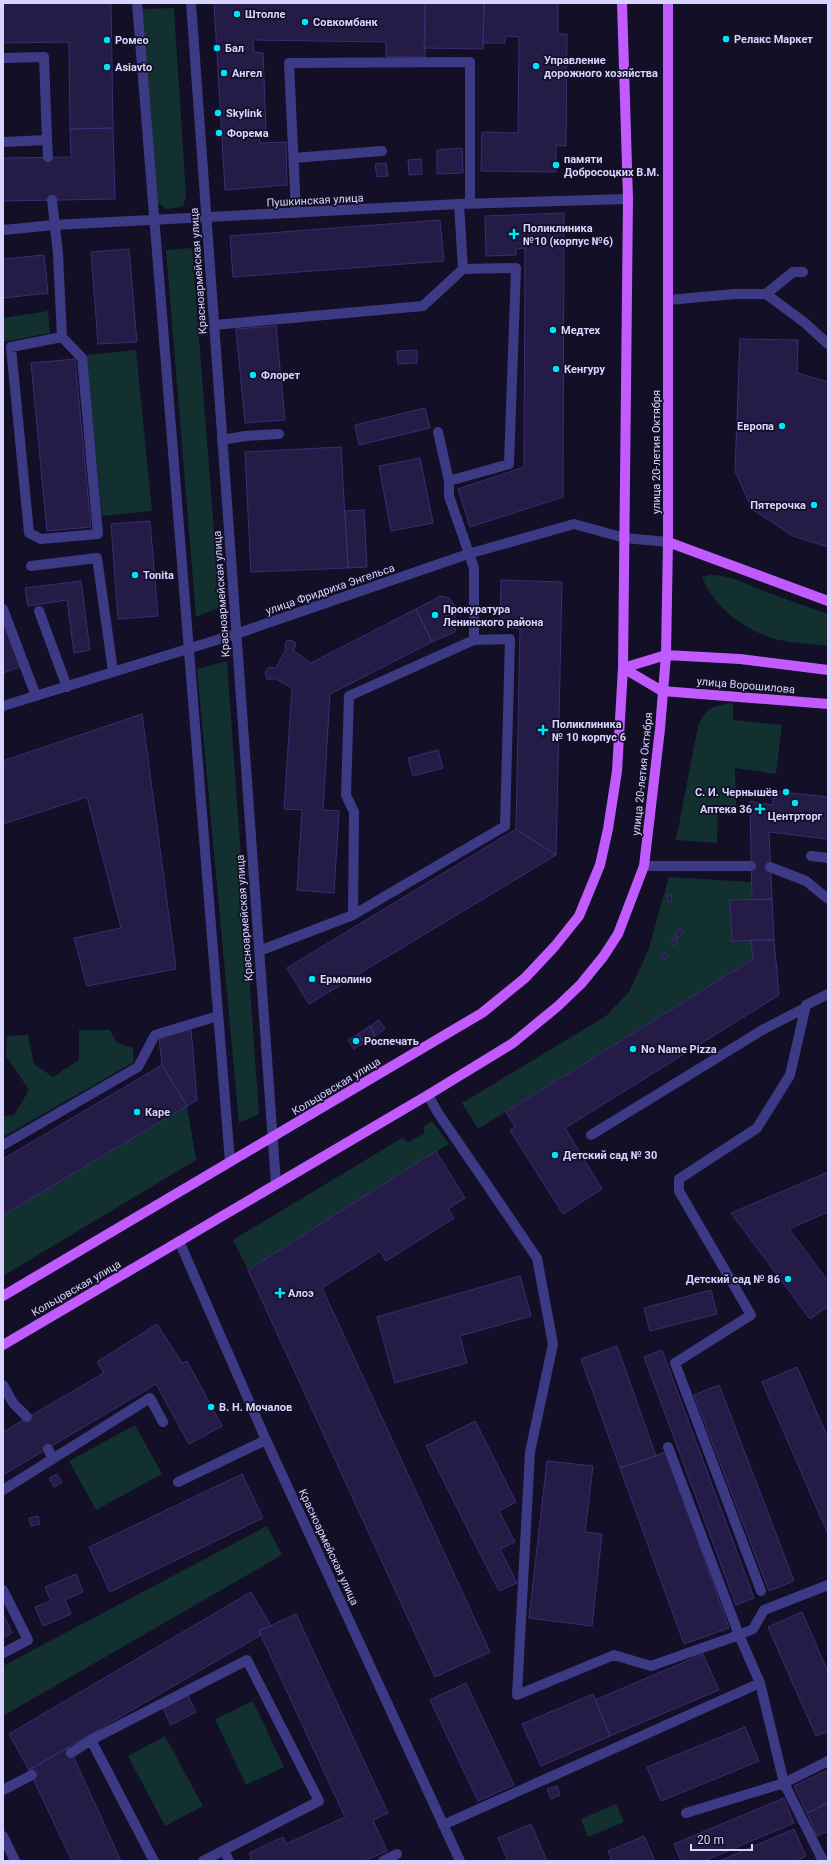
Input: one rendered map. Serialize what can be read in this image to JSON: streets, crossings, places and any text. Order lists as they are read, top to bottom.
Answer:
{
  "streets": {
    "main road": ["улица 20-летия Октября", "улица Ворошилова", "Кольцовская улица"],
    "street": ["Пушкинская улица", "Красноармейская улица", "улица Фридриха Энгельса"]
  },
  "crossings": [
    ["Пушкинская улица", "Красноармейская улица"],
    ["Красноармейская улица", "улица Фридриха Энгельса"],
    ["Красноармейская улица", "Кольцовская улица"],
    ["улица 20-летия Октября", "улица Фридриха Энгельса"],
    ["улица 20-летия Октября", "улица Ворошилова"],
    ["улица 20-летия Октября", "Кольцовская улица"]
  ],
  "places": {
    "other": [
      "Штолле",
      "Совкомбанк",
      "Релакс Маркет",
      "Ромео",
      "Бал",
      "Управление дорожного хозяйства",
      "Asiavto",
      "Ангел",
      "Skylink",
      "Форема",
      "памяти Добросоцких В.М.",
      "Медтех",
      "Кенгуру",
      "Флорет",
      "Европа",
      "Пятерочка",
      "Tonita",
      "Прокуратура Ленинского района",
      "С. И. Чернышёв",
      "Центрторг",
      "Ермолино",
      "Роспечать",
      "No Name Pizza",
      "Каре",
      "Детский сад № 30",
      "Детский сад № 86",
      "В. Н. Мочалов"
    ],
    "health": [
      "Поликлиника №10 (корпус №6)",
      "Поликлиника № 10 корпус 6",
      "Аптека 36",
      "Алоэ"
    ]
  },
  "scale_bar": "20 m"
}
